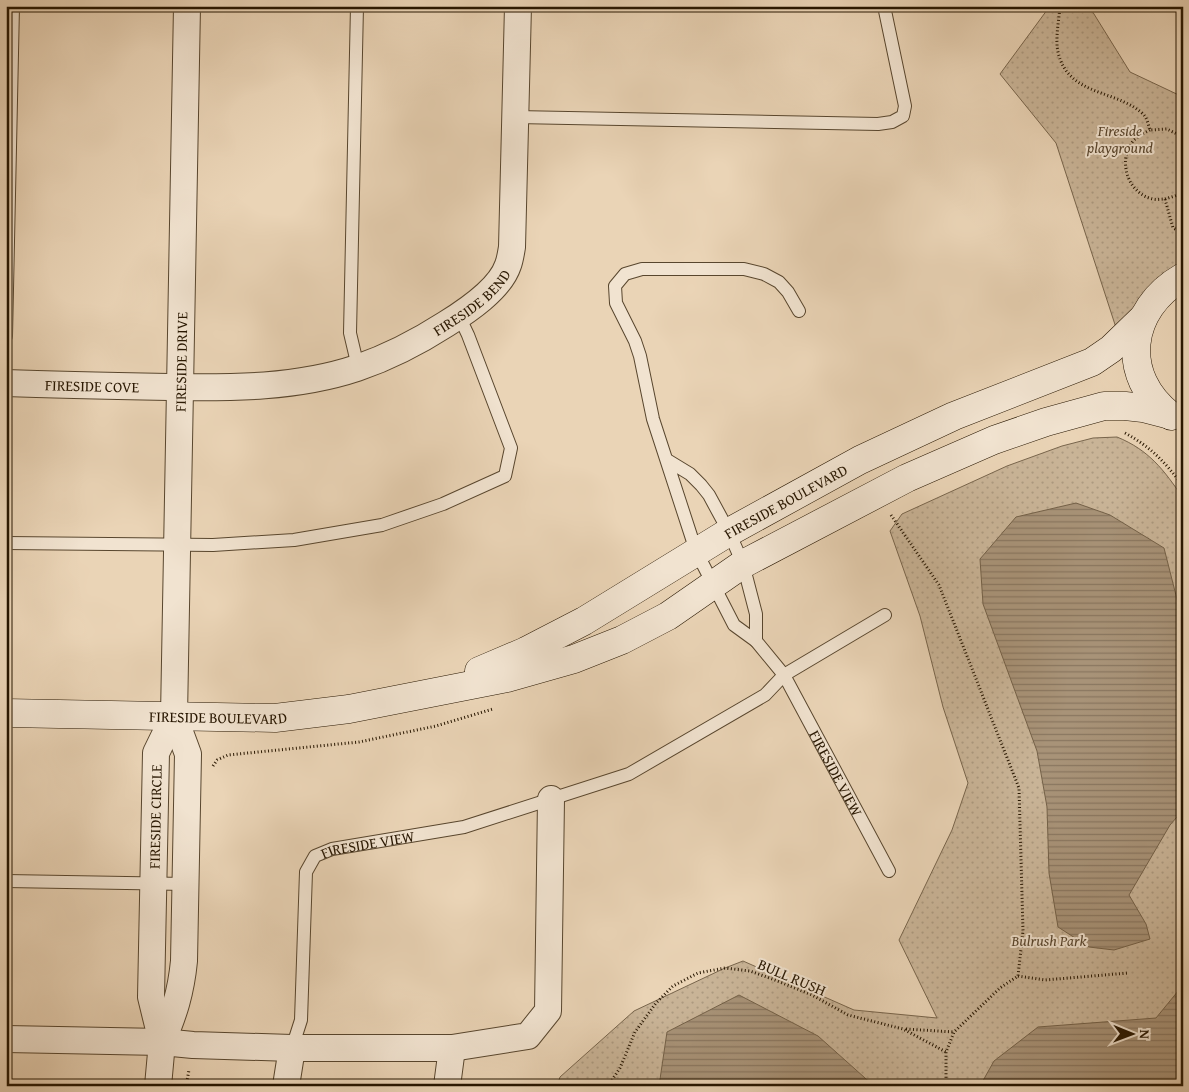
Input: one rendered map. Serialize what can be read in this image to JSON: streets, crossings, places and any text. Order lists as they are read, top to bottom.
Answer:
{
  "streets": {
    "street": [
      "FIRESIDE BEND",
      "FIRESIDE DRIVE",
      "FIRESIDE COVE",
      "FIRESIDE BOULEVARD",
      "FIRESIDE VIEW",
      "FIRESIDE CIRCLE"
    ],
    "path": ["BULL RUSH"]
  },
  "crossings": [
    ["FIRESIDE BEND", "FIRESIDE DRIVE"],
    ["FIRESIDE BEND", "FIRESIDE COVE"],
    ["FIRESIDE DRIVE", "FIRESIDE COVE"],
    ["FIRESIDE DRIVE", "FIRESIDE BOULEVARD"],
    ["FIRESIDE DRIVE", "FIRESIDE CIRCLE"],
    ["FIRESIDE BOULEVARD", "FIRESIDE VIEW"],
    ["FIRESIDE BOULEVARD", "FIRESIDE CIRCLE"]
  ],
  "parks": ["Fireside playground", "Bulrush Park"],
  "north": "right"
}
